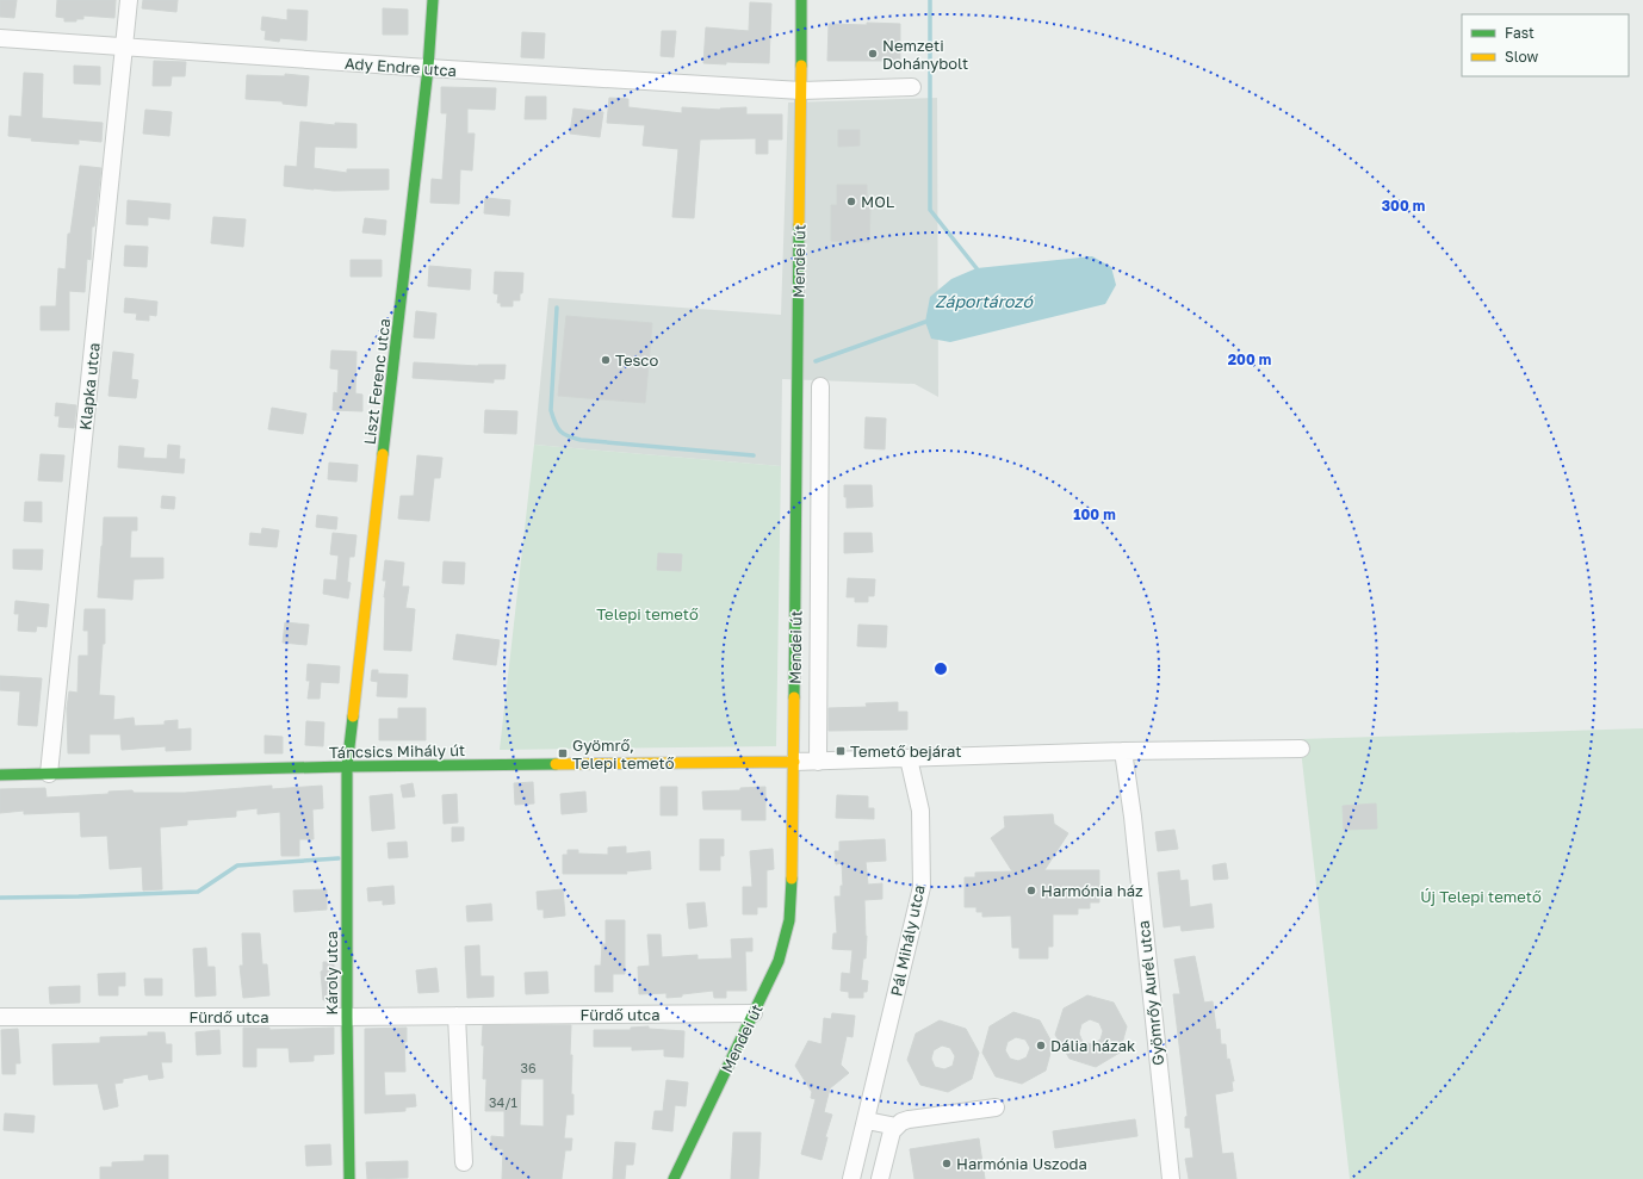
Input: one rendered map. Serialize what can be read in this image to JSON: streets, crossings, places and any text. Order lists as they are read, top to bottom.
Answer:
{
  "streets": {
    "street": [
      "Ady Endre utca",
      "Mendei út",
      "Liszt Ferenc utca",
      "Klapka utca",
      "Táncsics Mihály út",
      "Pál Mihály utca",
      "Károly utca",
      "Gyömrőy Aurél utca",
      "Fürdő utca"
    ]
  },
  "crossings": [
    ["Ady Endre utca", "Mendei út"],
    ["Ady Endre utca", "Liszt Ferenc utca"],
    ["Ady Endre utca", "Klapka utca"],
    ["Mendei út", "Táncsics Mihály út"],
    ["Mendei út", "Fürdő utca"],
    ["Liszt Ferenc utca", "Táncsics Mihály út"],
    ["Liszt Ferenc utca", "Károly utca"],
    ["Klapka utca", "Táncsics Mihály út"],
    ["Táncsics Mihály út", "Károly utca"],
    ["Károly utca", "Fürdő utca"]
  ],
  "water": ["Záportározó"],
  "parks": ["Telepi temető", "Új Telepi temető"],
  "places": {
    "other": [
      "Nemzeti Dohánybolt",
      "MOL",
      "Tesco",
      "Harmónia ház",
      "Dália házak",
      "Harmónia Uszoda"
    ],
    "transit": ["Temető bejárat", "Gyömrő, Telepi temető"]
  },
  "house_numbers": ["36", "34/1"],
  "legend": ["Fast", "Slow"],
  "rings": ["300 m", "200 m", "100 m"]
}
